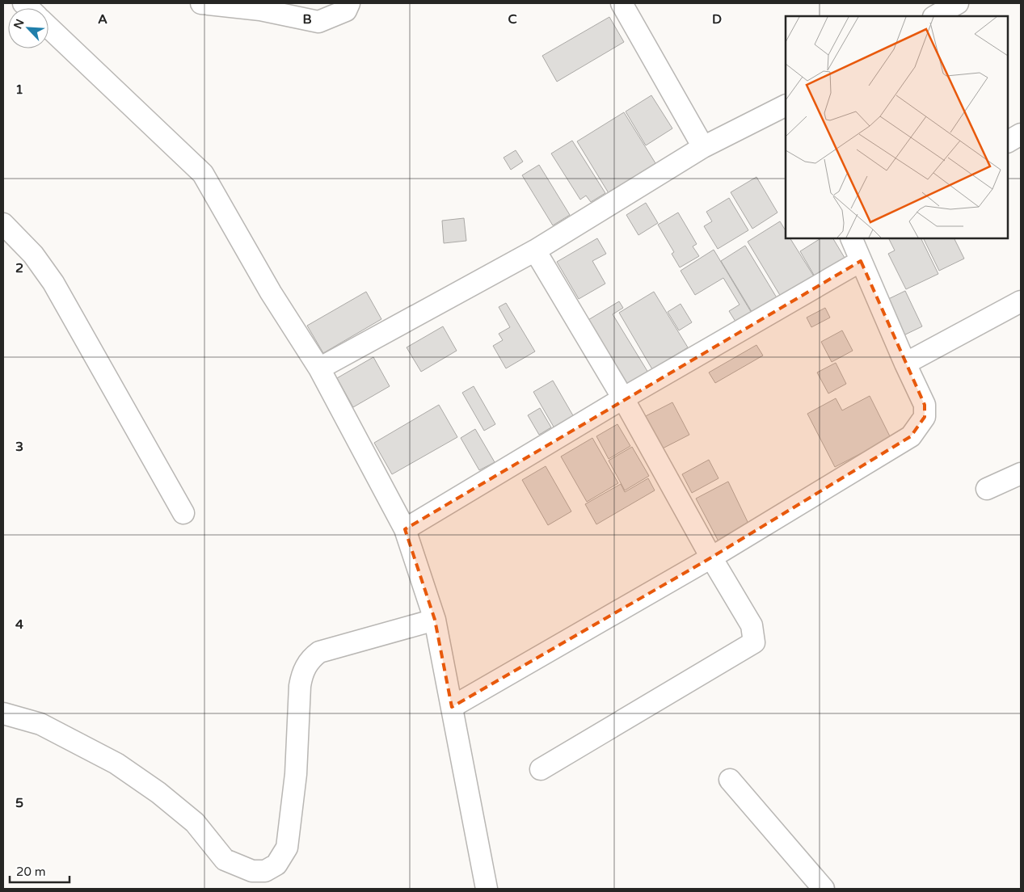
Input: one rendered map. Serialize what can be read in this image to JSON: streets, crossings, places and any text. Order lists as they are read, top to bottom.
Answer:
{
  "scale_bar": "20 m",
  "north": "top left",
  "grid": {
    "columns": [
      "A",
      "B",
      "C",
      "D"
    ],
    "rows": [
      "1",
      "2",
      "3",
      "4",
      "5"
    ]
  }
}
